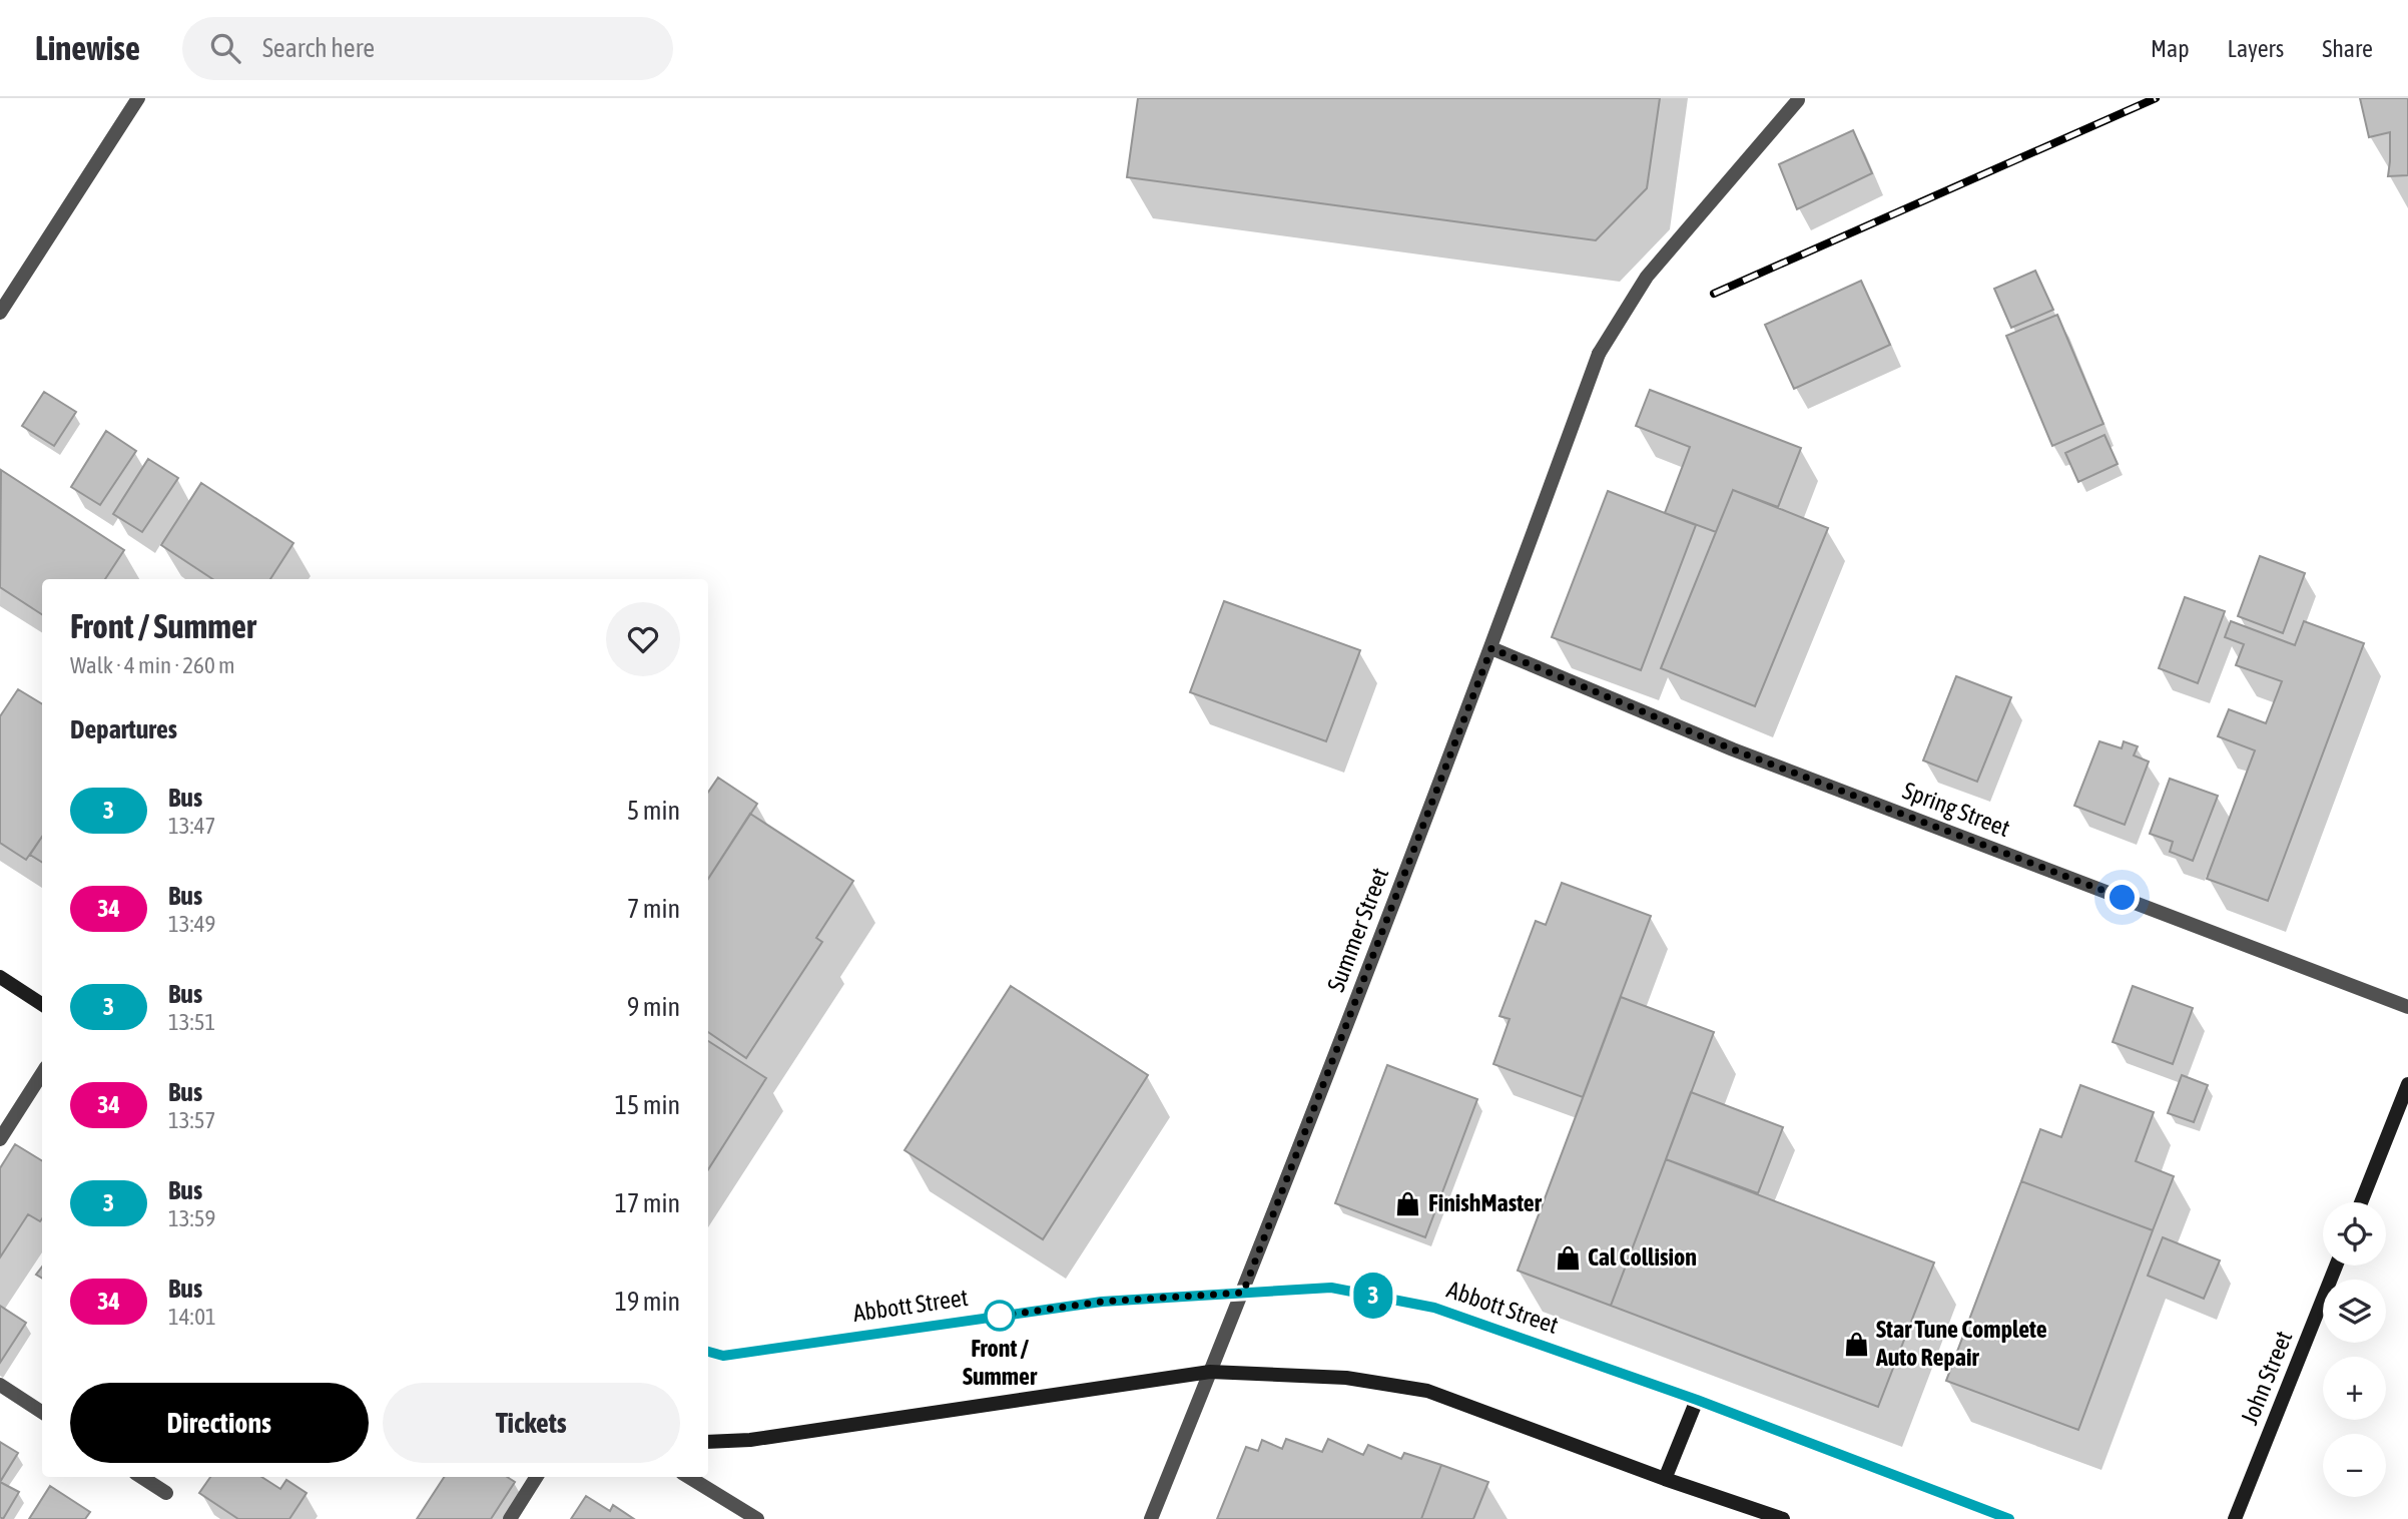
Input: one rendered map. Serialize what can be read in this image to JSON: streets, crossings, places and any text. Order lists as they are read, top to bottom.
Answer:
{
  "streets": {
    "main road": ["Abbott Street", "John Street"],
    "street": ["Spring Street", "Summer Street"]
  },
  "crossings": [
    ["Spring Street", "Summer Street"],
    ["Summer Street", "Abbott Street"]
  ],
  "places": {
    "shop": ["FinishMaster", "Cal Collision", "Star Tune Complete Auto Repair"],
    "other": ["Front / Summer"]
  },
  "lines": ["bus line 3"],
  "page": {
    "header": "Linewise",
    "search": "Search here",
    "nav": ["Map", "Layers", "Share"],
    "on_map": "3",
    "heading": [
      ["Front / Summer", "Walk · 4 min · 260 m"],
      "Departures"
    ],
    "list": [
      {
        "mark": "3",
        "name": "Bus",
        "note": "13:47",
        "value": "5 min"
      },
      {
        "mark": "34",
        "name": "Bus",
        "note": "13:49",
        "value": "7 min"
      },
      {
        "mark": "3",
        "name": "Bus",
        "note": "13:51",
        "value": "9 min"
      },
      {
        "mark": "34",
        "name": "Bus",
        "note": "13:57",
        "value": "15 min"
      },
      {
        "mark": "3",
        "name": "Bus",
        "note": "13:59",
        "value": "17 min"
      },
      {
        "mark": "34",
        "name": "Bus",
        "note": "14:01",
        "value": "19 min"
      }
    ],
    "map_buttons": ["+", "−"],
    "buttons": ["Directions", "Tickets"]
  }
}
